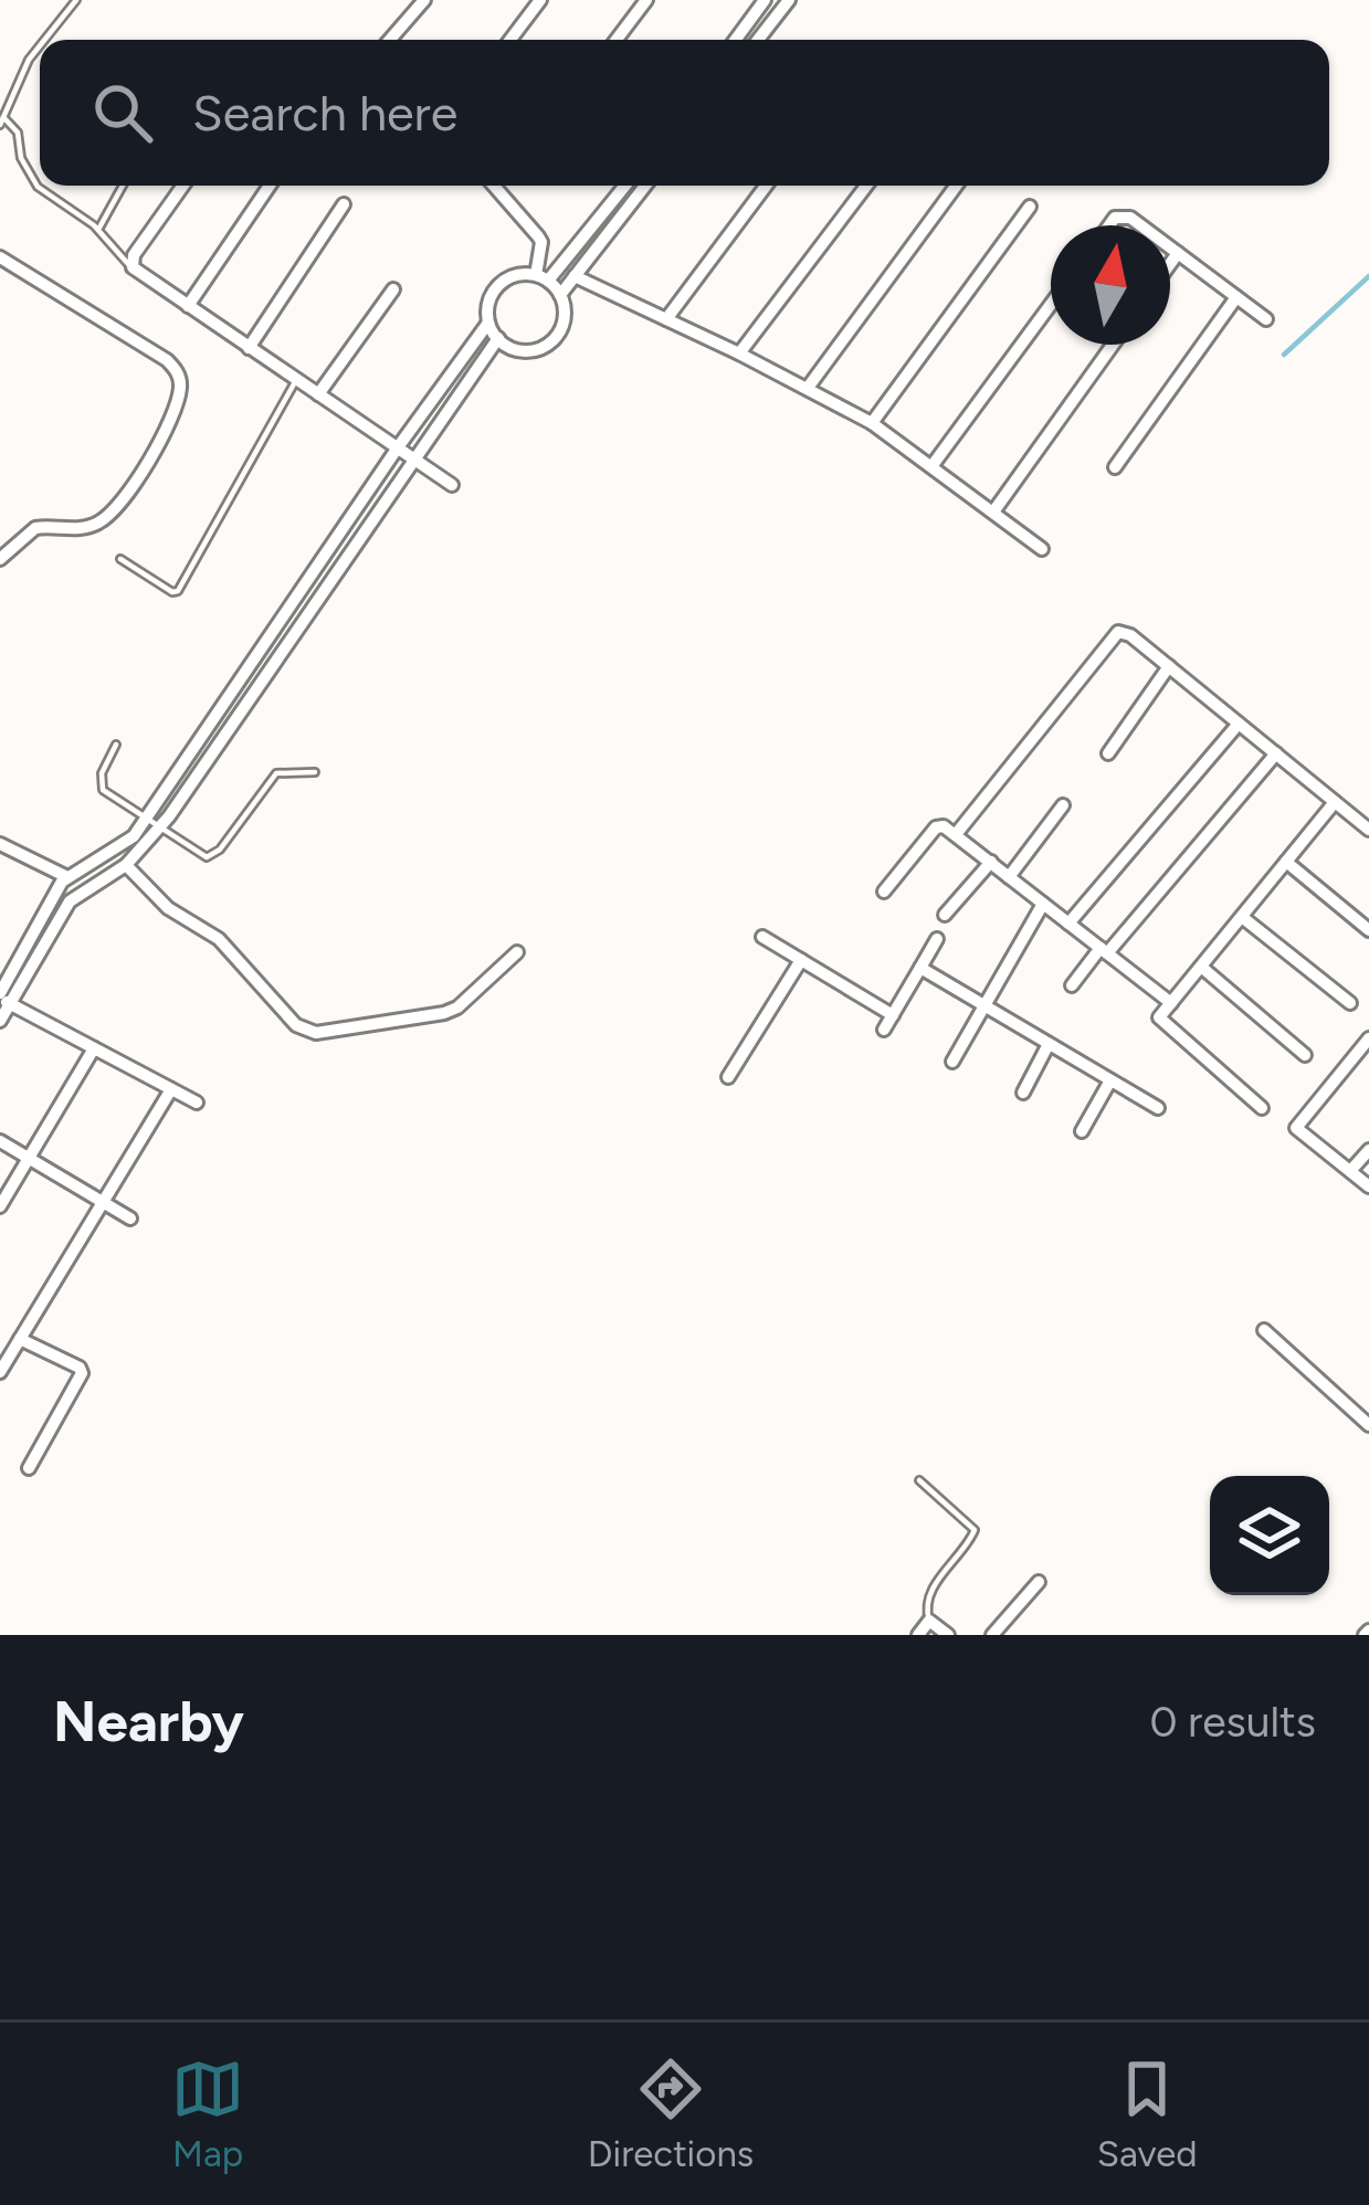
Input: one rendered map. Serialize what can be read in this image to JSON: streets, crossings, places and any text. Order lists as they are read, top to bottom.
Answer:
{
  "north": "top",
  "page": {
    "search": "Search here",
    "heading": ["Nearby", "0 results"],
    "nav": ["Map", "Directions", "Saved"]
  }
}
